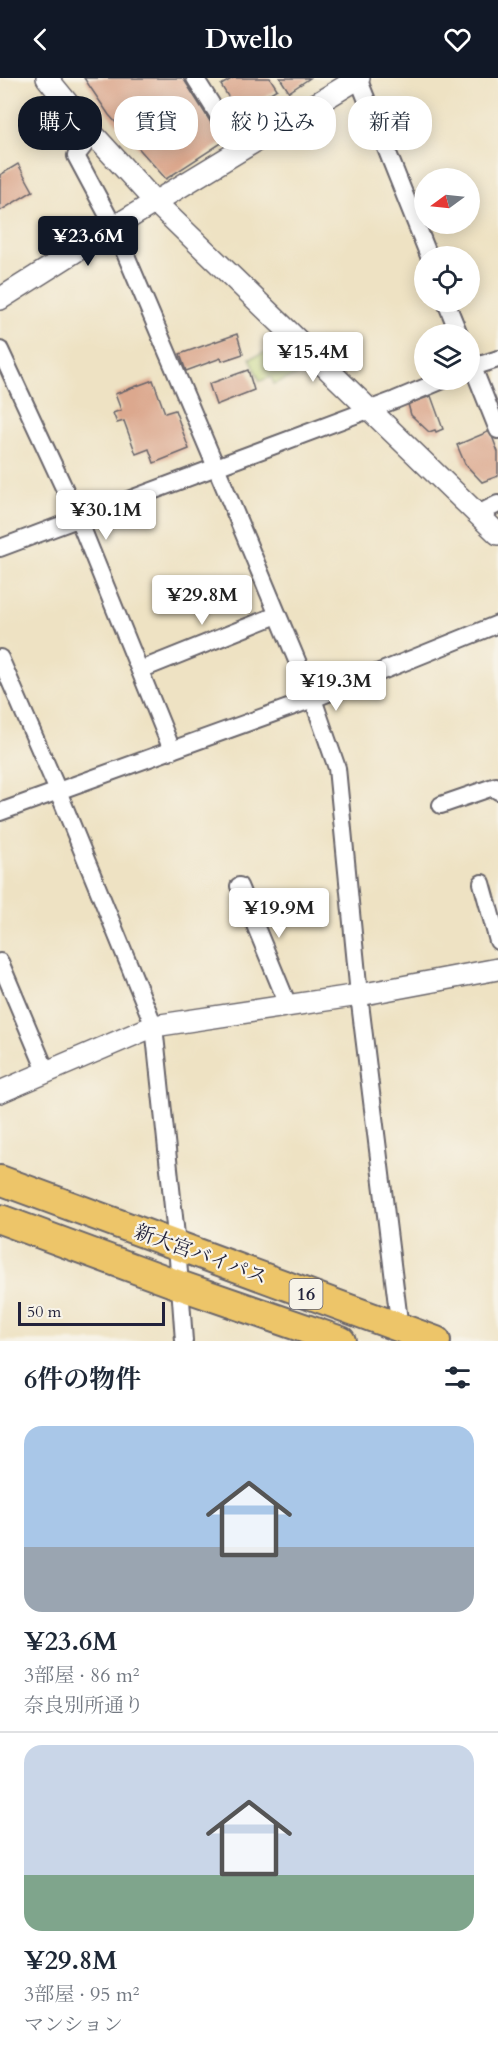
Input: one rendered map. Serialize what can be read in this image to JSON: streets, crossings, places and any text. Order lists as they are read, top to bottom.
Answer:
{
  "streets": {
    "highway": ["新大宮バイパス", "16"]
  },
  "scale_bar": "50 m",
  "north": "left",
  "page": {
    "header": "Dwello",
    "chip": [
      "購入",
      "賃貸",
      "絞り込み",
      "新着"
    ],
    "price": [
      "¥23.6M",
      "¥15.4M",
      "¥30.1M",
      "¥29.8M",
      "¥19.3M",
      "¥19.9M"
    ],
    "scale": "50 m",
    "heading": "6件の物件",
    "list": [
      {
        "name": "¥23.6M",
        "note": "3部屋 · 86 m² · 奈良別所通り"
      },
      {
        "name": "¥29.8M",
        "note": "3部屋 · 95 m² · マンション"
      }
    ]
  }
}
